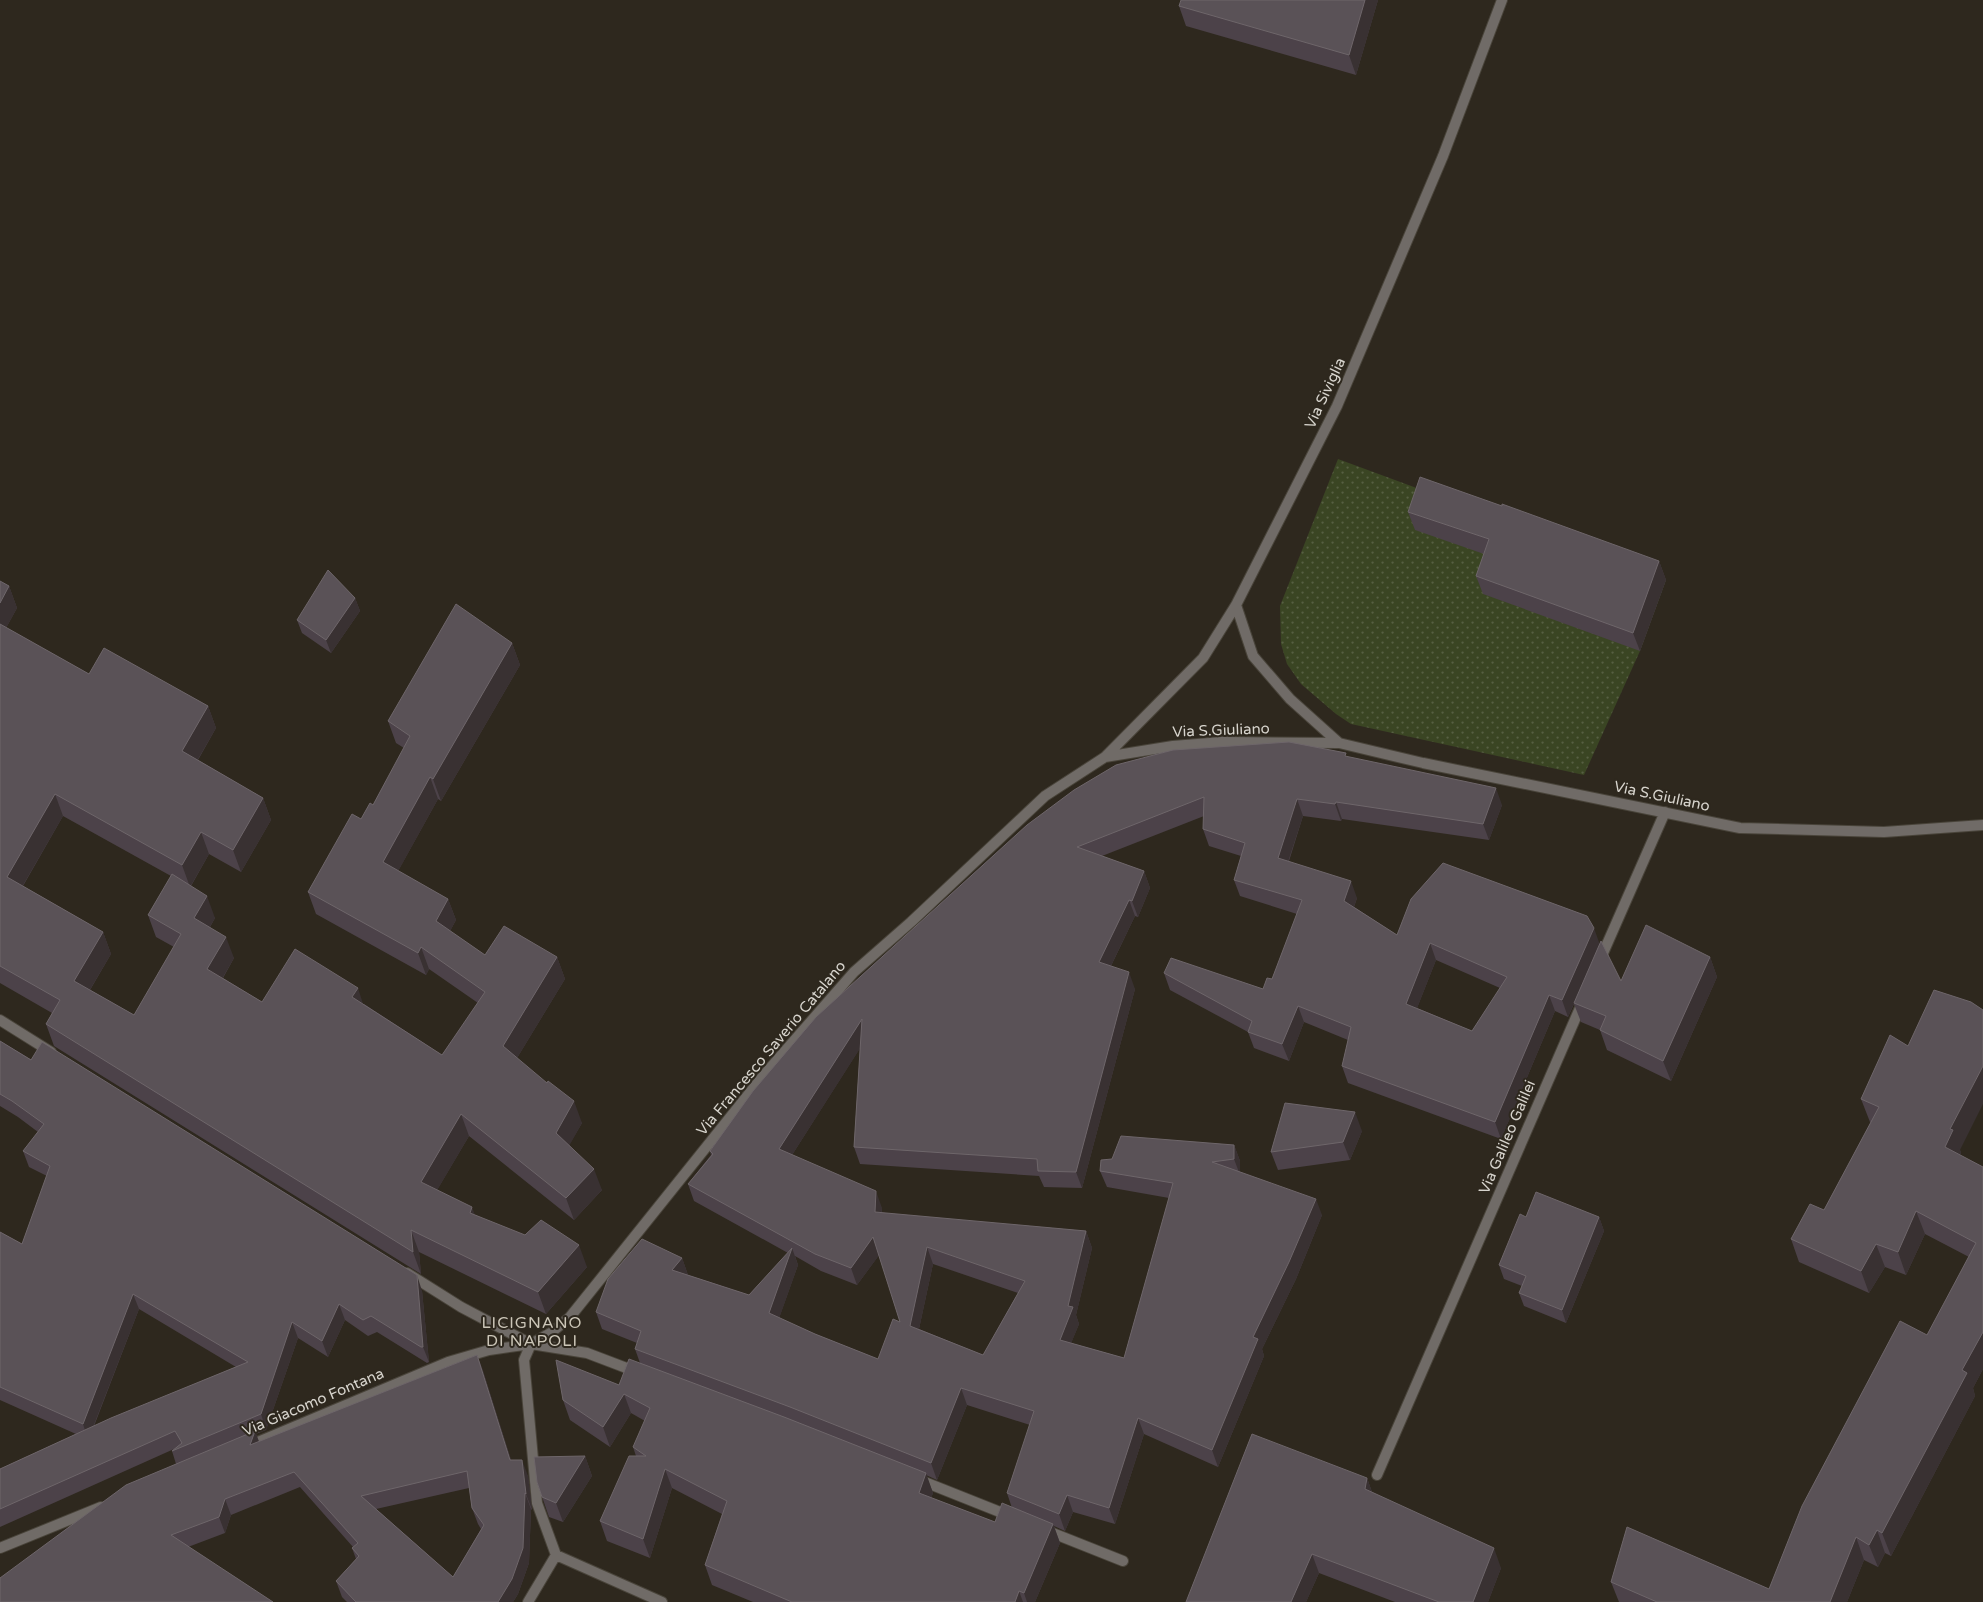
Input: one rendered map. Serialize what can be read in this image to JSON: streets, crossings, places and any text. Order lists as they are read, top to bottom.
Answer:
{
  "streets": {
    "street": [
      "Via Siviglia",
      "Via S.Giuliano",
      "Via Francesco Saverio Catalano",
      "Via Galileo Galilei",
      "Via Giacomo Fontana"
    ]
  },
  "crossings": [
    ["Via Siviglia", "Via S.Giuliano"],
    ["Via Siviglia", "Via Francesco Saverio Catalano"],
    ["Via S.Giuliano", "Via Francesco Saverio Catalano"],
    ["Via Francesco Saverio Catalano", "Via Giacomo Fontana"]
  ],
  "districts": ["LICIGNANO DI NAPOLI"]
}
